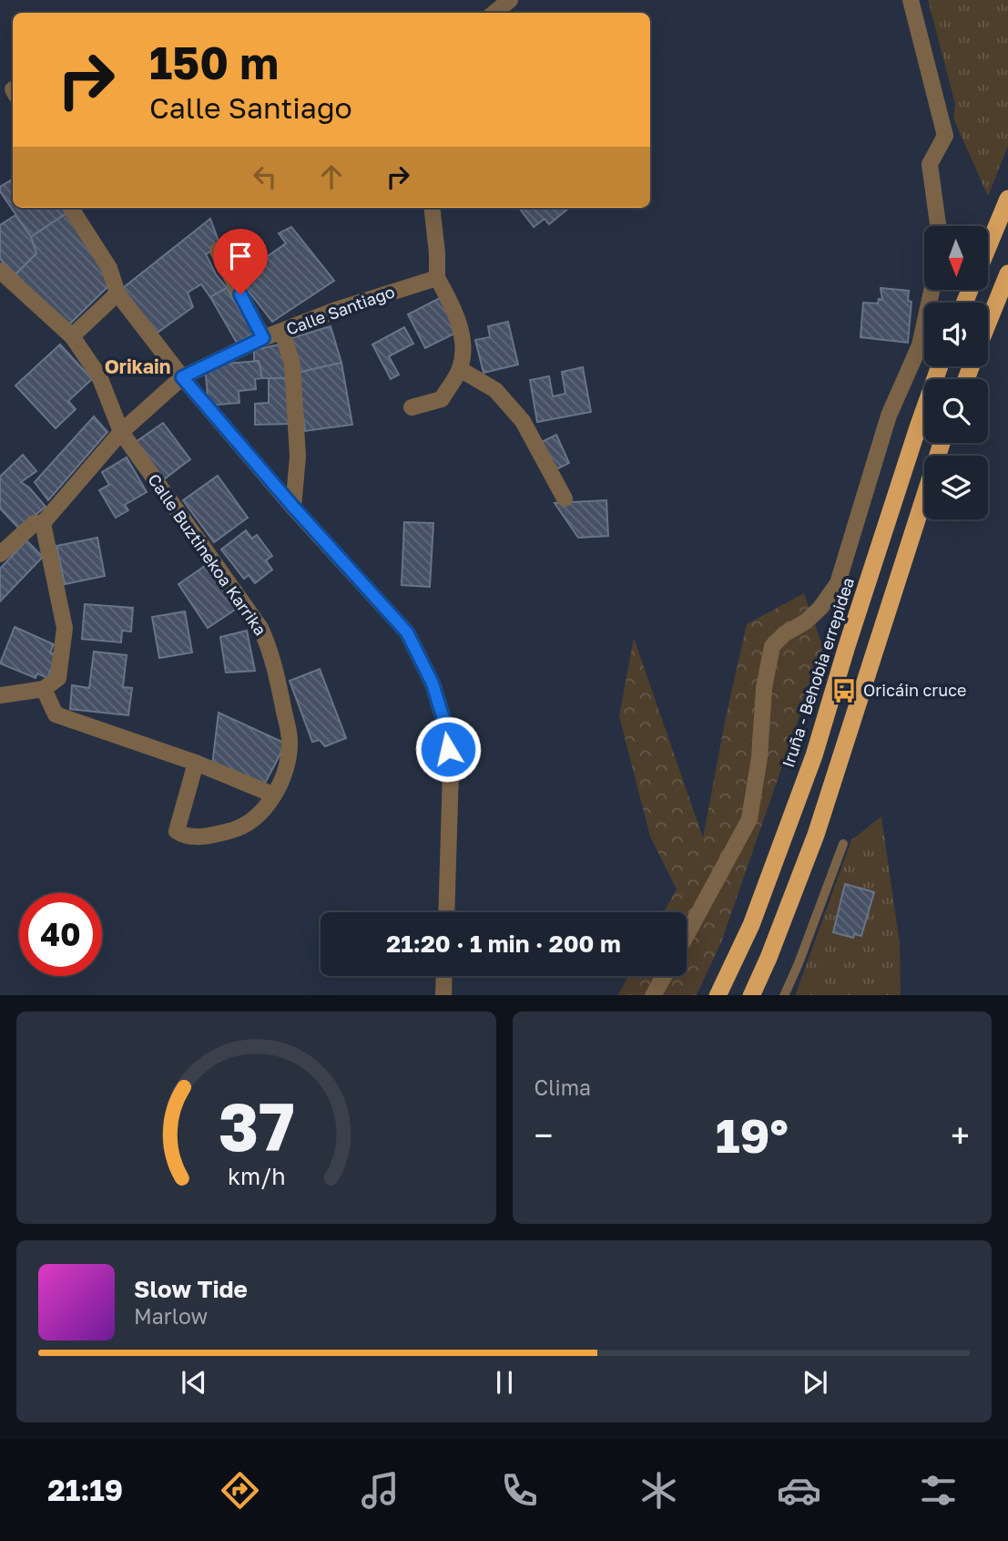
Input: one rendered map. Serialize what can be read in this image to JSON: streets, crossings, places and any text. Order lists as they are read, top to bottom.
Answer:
{
  "streets": {
    "highway": ["Iruña - Behobia errepidea"],
    "street": ["Calle Santiago", "Calle Buztinekoa Karrika"]
  },
  "crossings": [
    ["Calle Santiago", "Calle Buztinekoa Karrika"]
  ],
  "districts": ["Orikain"],
  "places": {
    "bus stop": ["Oricáin cruce"]
  },
  "north": "bottom",
  "page": {
    "turn": ["150 m", "Calle Santiago"],
    "limit": "40",
    "trip": "21:20 · 1 min · 200 m",
    "tile": "Clima",
    "heat": ["−", "19°", "+"],
    "song": ["Slow Tide", "Marlow"],
    "tabs": "21:19",
    "gauge": ["37", "km/h"]
  }
}
